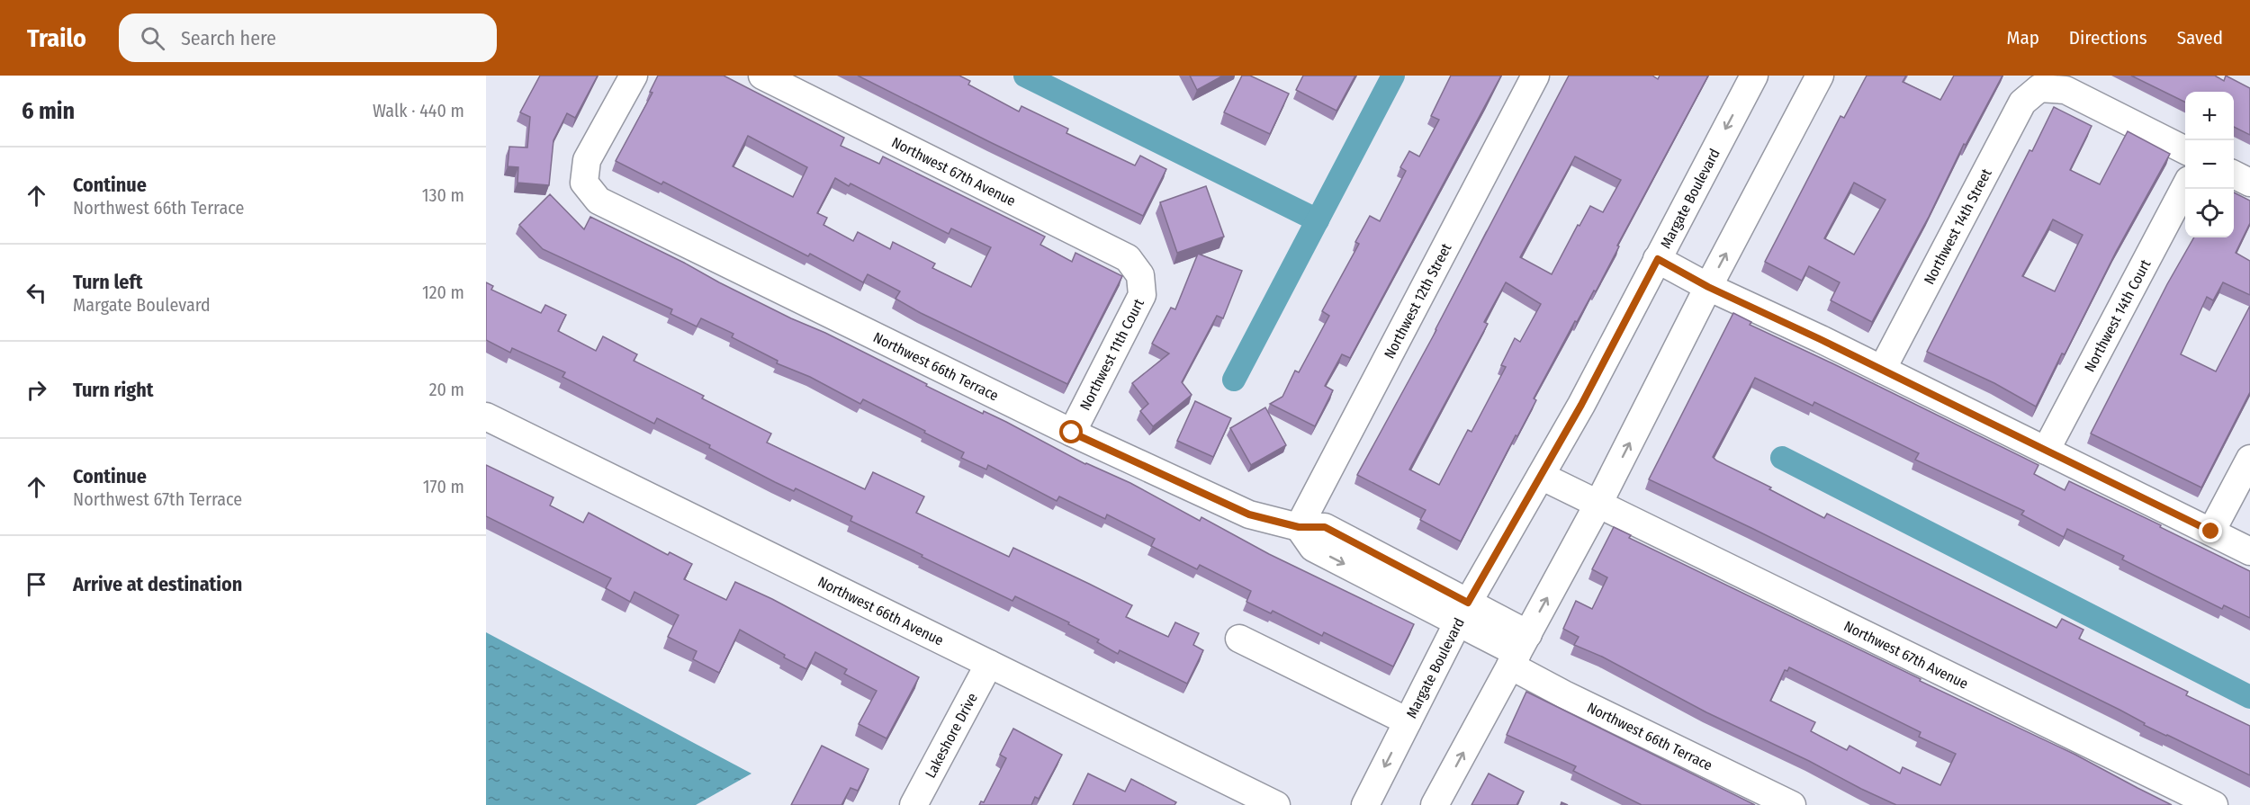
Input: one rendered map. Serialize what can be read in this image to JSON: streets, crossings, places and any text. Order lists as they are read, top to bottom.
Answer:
{
  "streets": {
    "street": [
      "Northwest 67th Avenue",
      "Margate Boulevard",
      "Northwest 14th Street",
      "Northwest 12th Street",
      "Northwest 14th Court",
      "Northwest 11th Court",
      "Northwest 66th Terrace",
      "Northwest 66th Avenue",
      "Lakeshore Drive"
    ]
  },
  "crossings": [
    ["Northwest 67th Avenue", "Margate Boulevard"],
    ["Northwest 67th Avenue", "Northwest 11th Court"],
    ["Margate Boulevard", "Northwest 66th Terrace"],
    ["Northwest 12th Street", "Northwest 66th Terrace"],
    ["Northwest 11th Court", "Northwest 66th Terrace"],
    ["Northwest 66th Avenue", "Lakeshore Drive"]
  ],
  "page": {
    "header": "Trailo",
    "search": "Search here",
    "nav": ["Map", "Directions", "Saved"],
    "heading": ["6 min", "Walk · 440 m"],
    "map_buttons": ["+", "−"],
    "list": [
      ["Continue", "Northwest 66th Terrace", "130 m"],
      ["Turn left", "Margate Boulevard", "120 m"],
      ["Turn right", "20 m"],
      ["Continue", "Northwest 67th Terrace", "170 m"],
      "Arrive at destination"
    ]
  }
}
